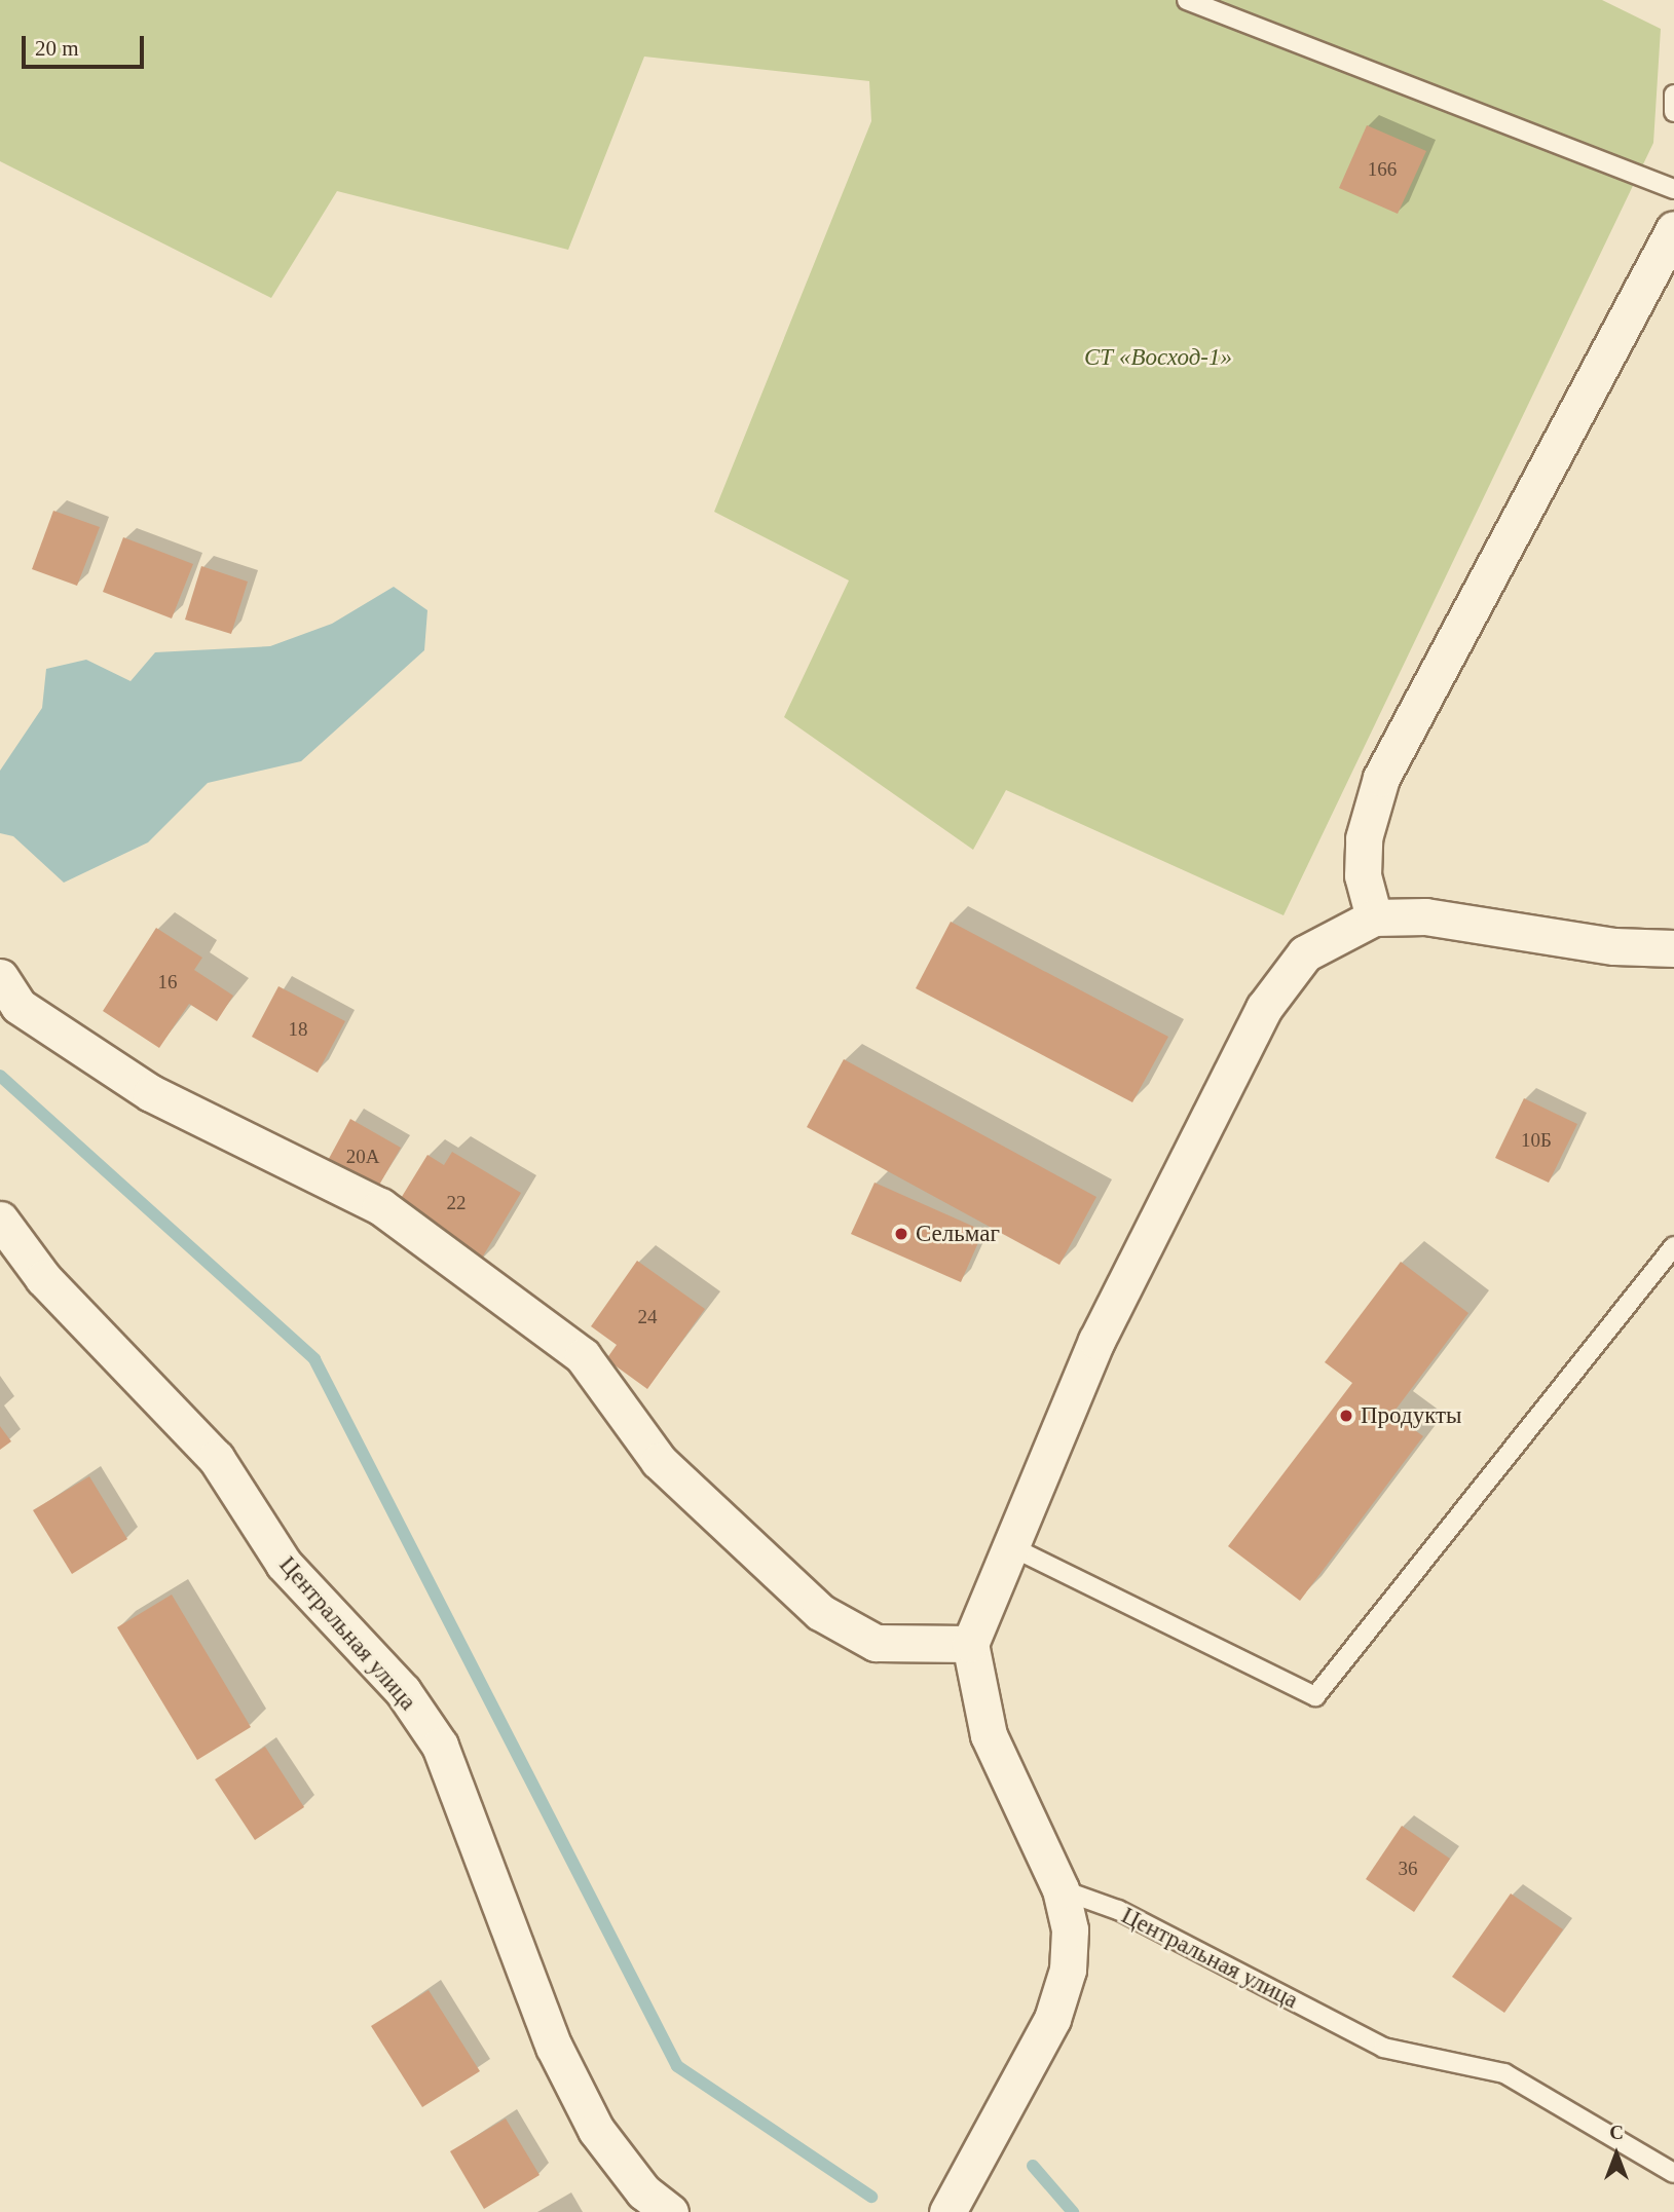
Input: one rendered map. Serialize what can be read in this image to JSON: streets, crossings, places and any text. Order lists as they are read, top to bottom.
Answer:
{
  "streets": {
    "street": ["Центральная улица"]
  },
  "parks": ["СТ «Восход-1»"],
  "places": ["Сельмаг", "Продукты"],
  "house_numbers": [
    "166",
    "16",
    "18",
    "10Б",
    "20А",
    "22",
    "24",
    "36"
  ],
  "scale_bar": "20 m",
  "north": "top"
}
